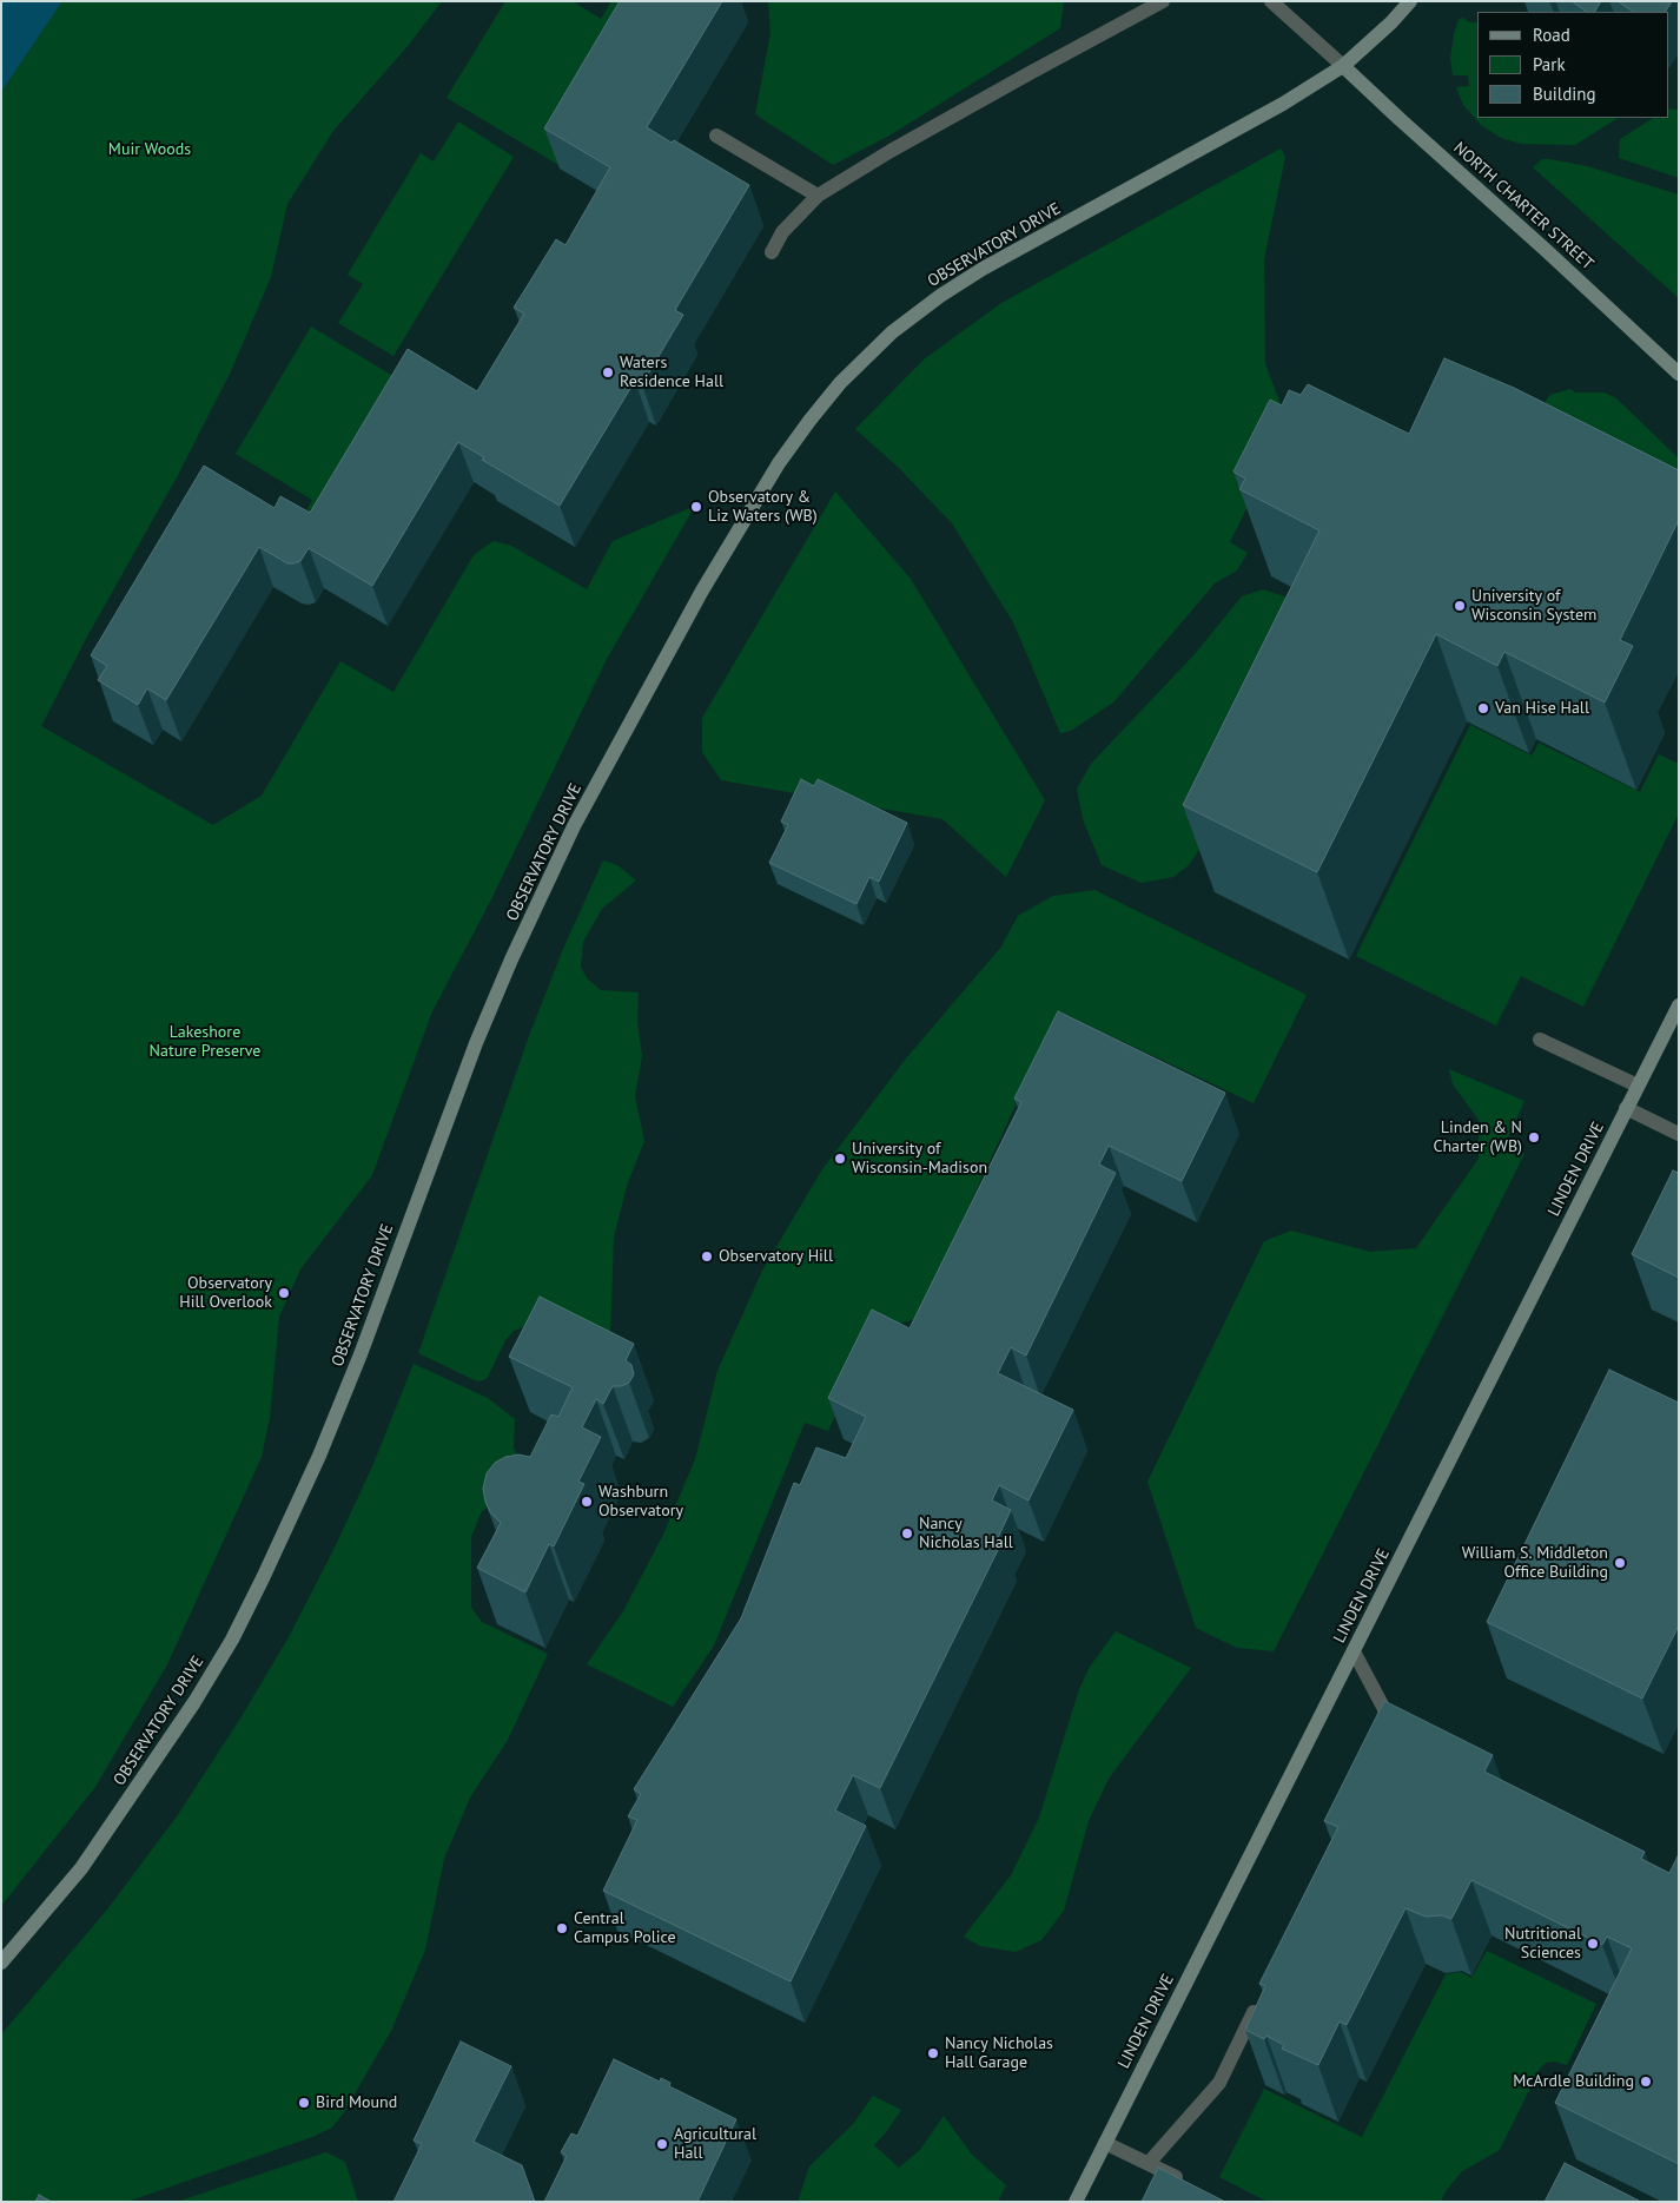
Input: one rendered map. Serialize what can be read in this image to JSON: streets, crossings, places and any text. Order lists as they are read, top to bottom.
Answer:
{
  "streets": {
    "street": ["NORTH CHARTER STREET", "OBSERVATORY DRIVE", "LINDEN DRIVE"]
  },
  "crossings": [
    ["NORTH CHARTER STREET", "OBSERVATORY DRIVE"]
  ],
  "parks": ["Muir Woods", "Lakeshore Nature Preserve"],
  "places": [
    "Waters Residence Hall",
    "Observatory & Liz Waters (WB)",
    "University of Wisconsin System",
    "Van Hise Hall",
    "Linden & N Charter (WB)",
    "University of Wisconsin-Madison",
    "Observatory Hill",
    "Observatory Hill Overlook",
    "Washburn Observatory",
    "Nancy Nicholas Hall",
    "William S. Middleton Office Building",
    "Central Campus Police",
    "Nutritional Sciences",
    "Nancy Nicholas Hall Garage",
    "McArdle Building",
    "Bird Mound",
    "Agricultural Hall"
  ],
  "legend": ["Road", "Park", "Building"]
}
